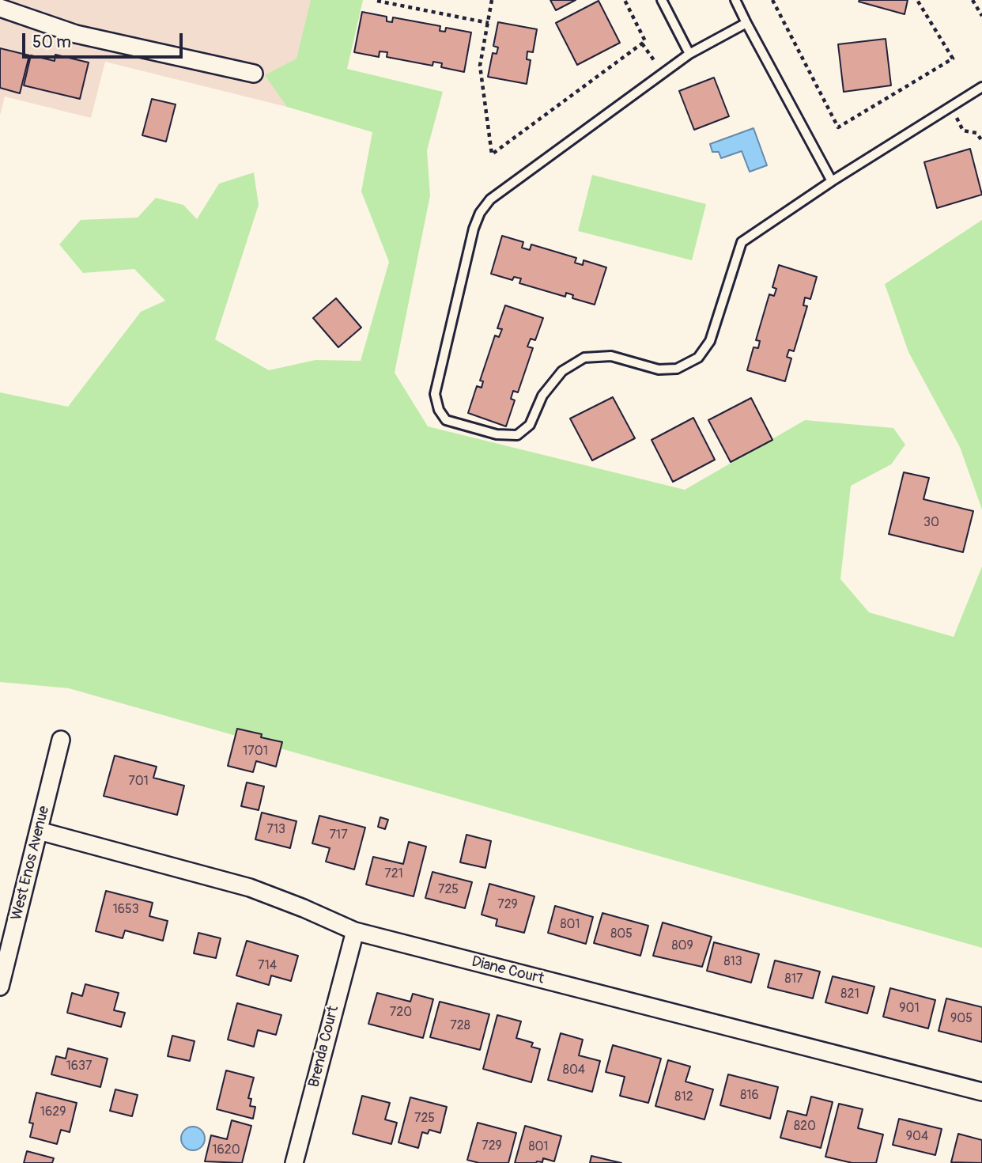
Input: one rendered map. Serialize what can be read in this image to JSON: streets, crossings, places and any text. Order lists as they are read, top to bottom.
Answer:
{
  "streets": {
    "street": ["West Enos Avenue", "Diane Court", "Brenda Court"]
  },
  "crossings": [
    ["West Enos Avenue", "Diane Court"],
    ["Diane Court", "Brenda Court"]
  ],
  "house_numbers": [
    "30",
    "1701",
    "701",
    "713",
    "717",
    "721",
    "725",
    "729",
    "1653",
    "801",
    "805",
    "809",
    "813",
    "714",
    "817",
    "821",
    "901",
    "720",
    "905",
    "728",
    "1637",
    "804",
    "816",
    "812",
    "1629",
    "725",
    "820",
    "904",
    "729",
    "801",
    "1620"
  ],
  "scale_bar": "50 m"
}
